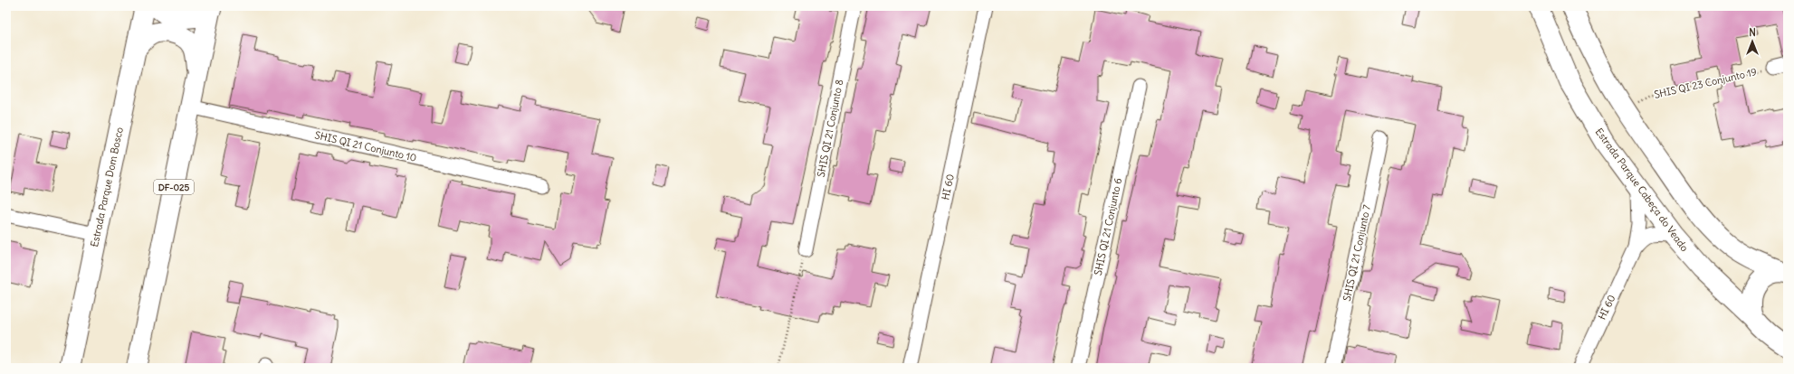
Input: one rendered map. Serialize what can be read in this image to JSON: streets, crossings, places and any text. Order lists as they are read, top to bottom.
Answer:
{
  "streets": {
    "main road": ["Estrada Parque Dom Bosco", "DF-025", "Estrada Parque Cabeça do Veado"],
    "street": [
      "SHIS QI 21 Conjunto 8",
      "SHIS QI 21 Conjunto 10",
      "HI 60",
      "SHIS QI 21 Conjunto 6",
      "SHIS QI 21 Conjunto 7"
    ],
    "path": ["SHIS QI 23 Conjunto 19"]
  },
  "crossings": [
    ["SHIS QI 21 Conjunto 10", "DF-025"],
    ["HI 60", "Estrada Parque Cabeça do Veado"]
  ],
  "north": "top"
}
